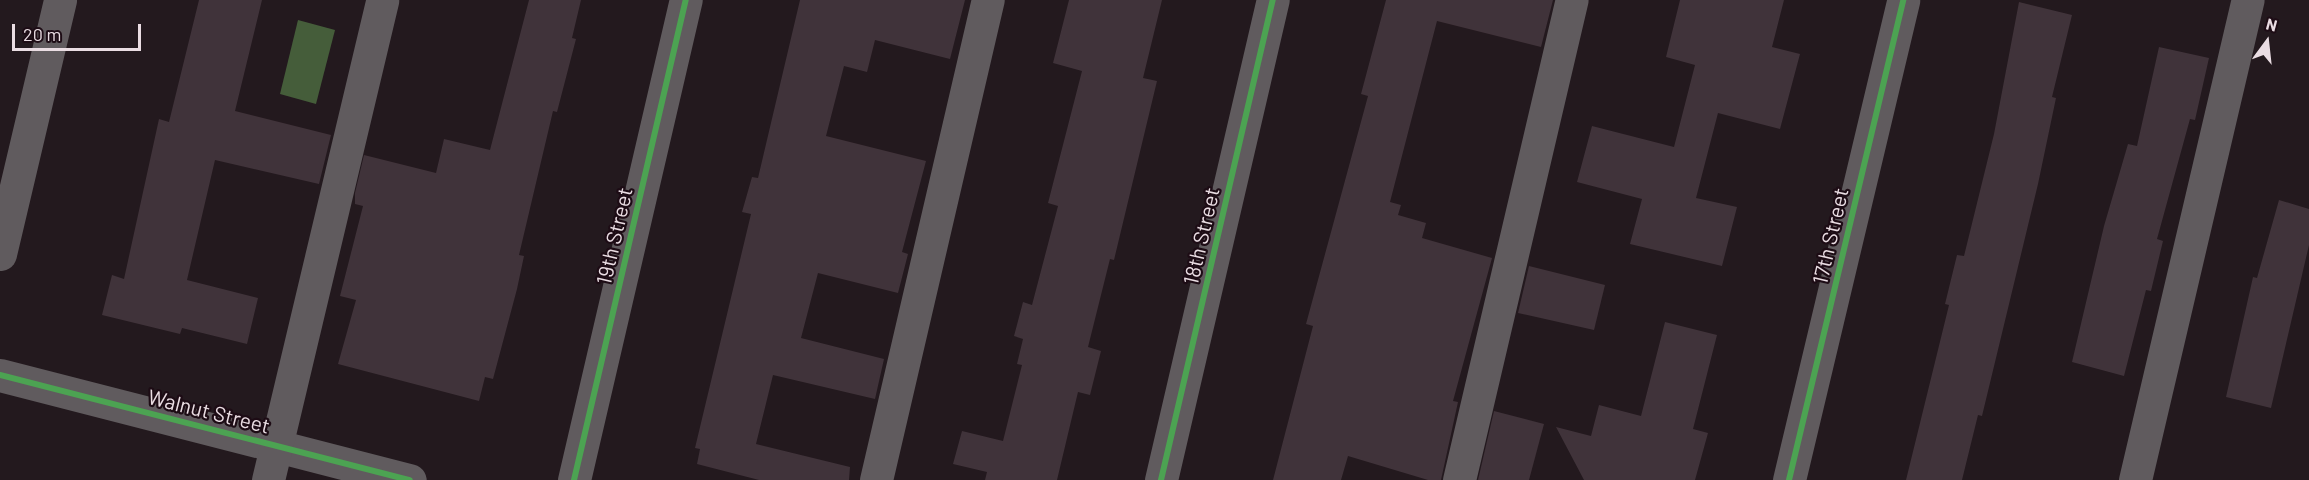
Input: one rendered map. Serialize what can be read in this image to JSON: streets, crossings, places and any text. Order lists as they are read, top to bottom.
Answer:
{
  "streets": {
    "street": [
      "19th Street",
      "18th Street",
      "17th Street",
      "Walnut Street"
    ]
  },
  "scale_bar": "20 m",
  "north": "top"
}
